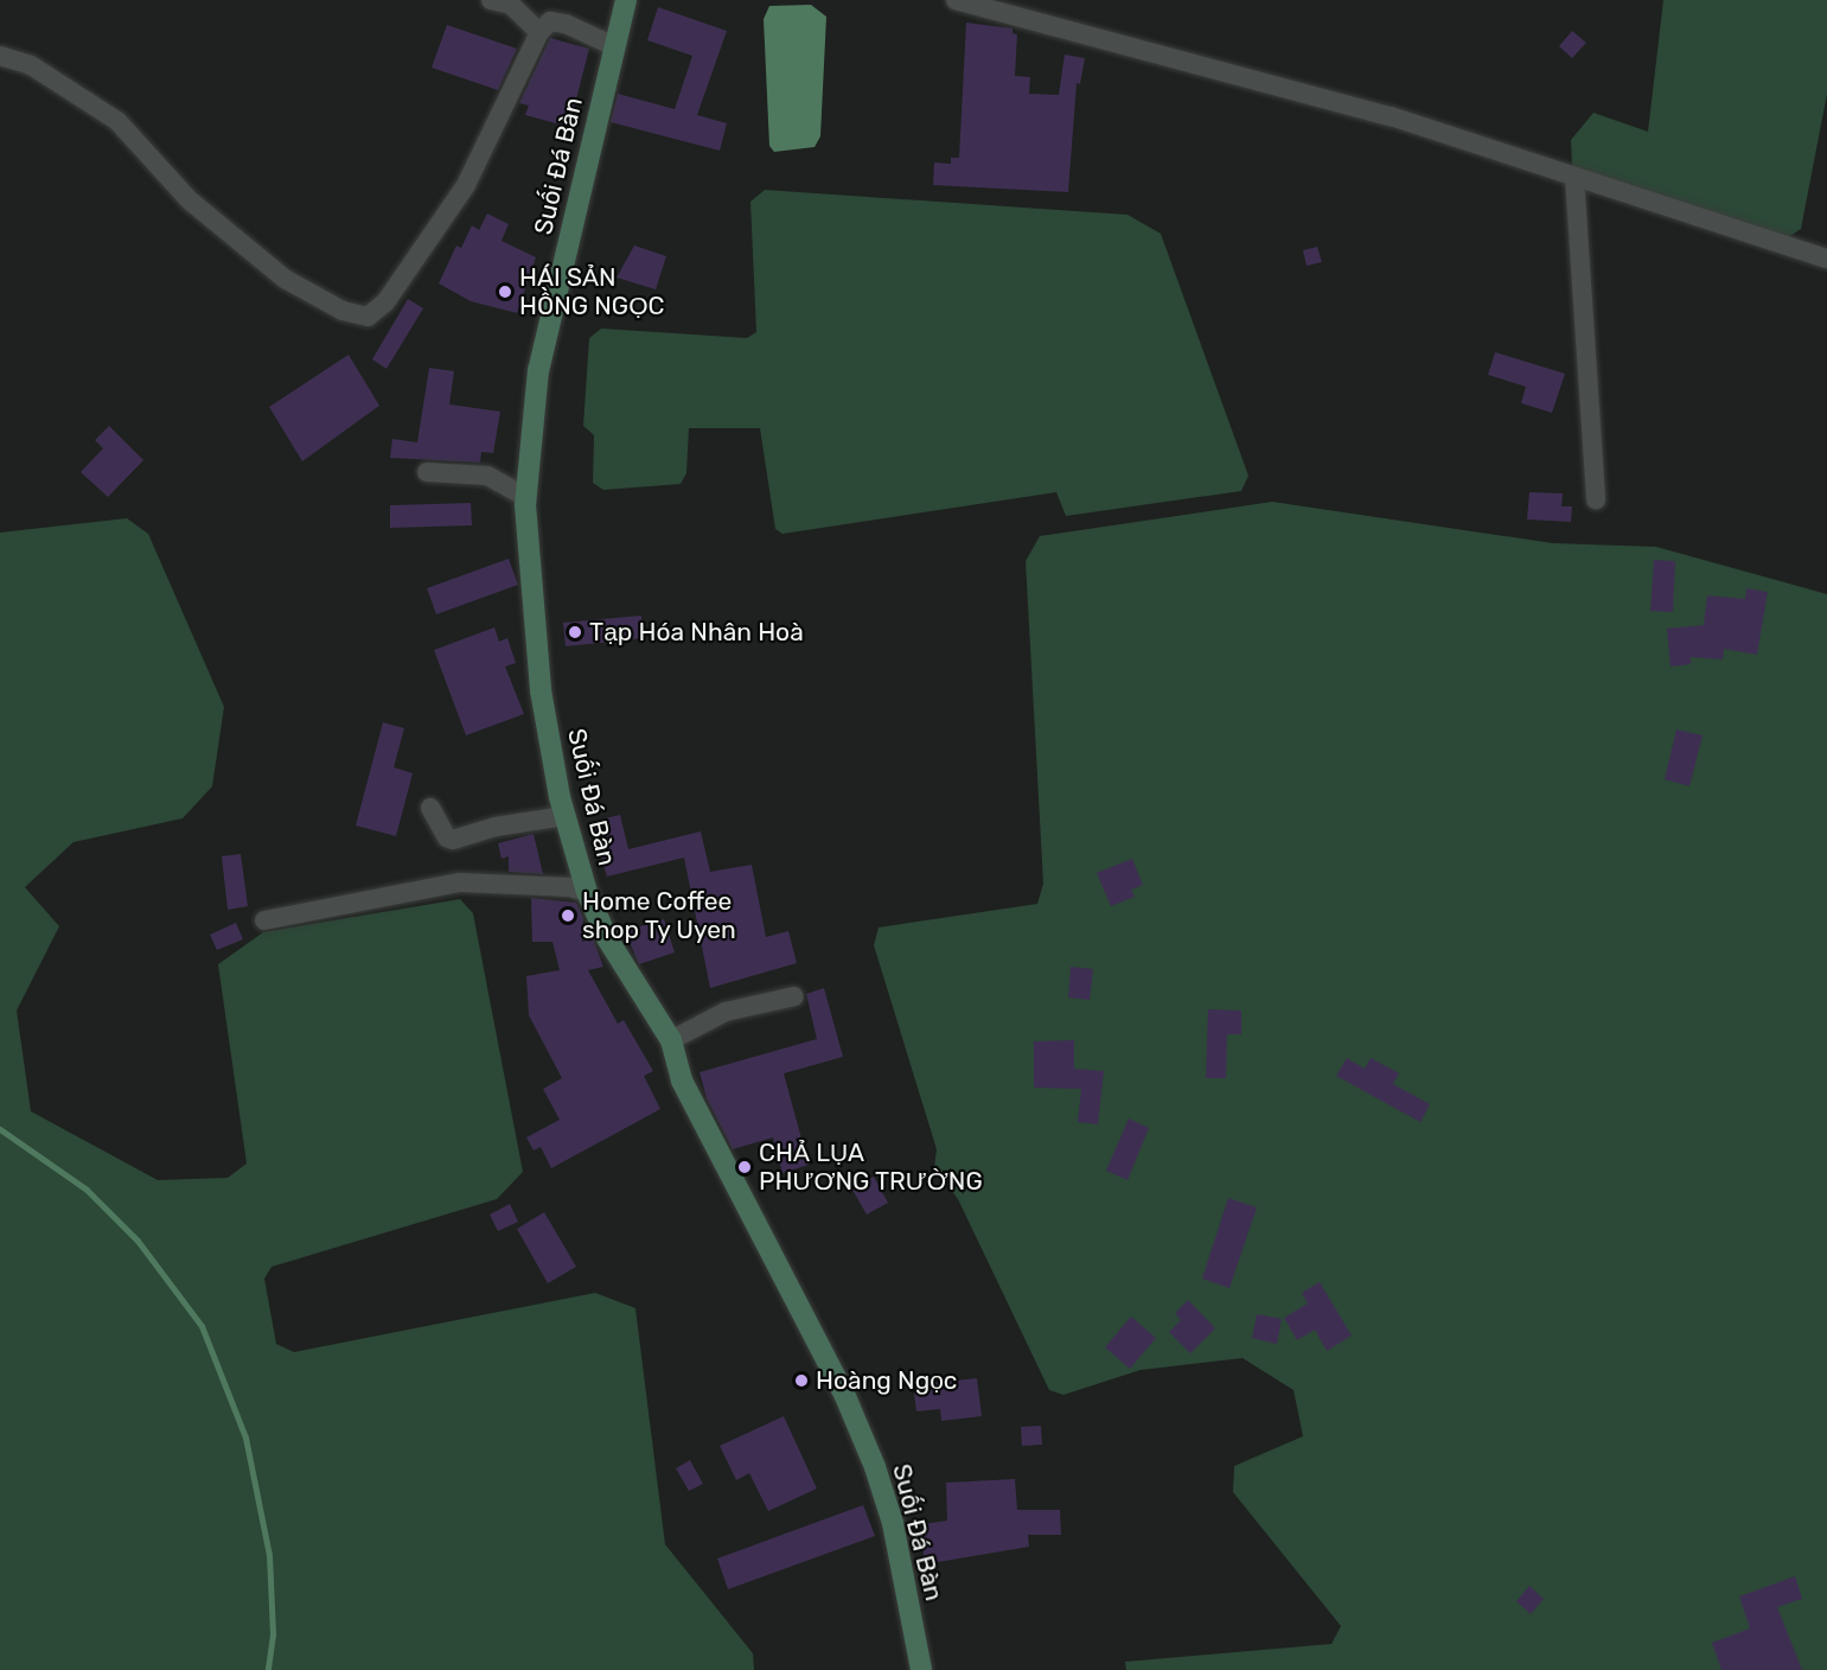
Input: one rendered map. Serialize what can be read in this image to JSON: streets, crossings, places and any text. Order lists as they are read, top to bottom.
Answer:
{
  "streets": {
    "street": ["Suối Đá Bàn"]
  },
  "places": [
    "HÁI SẢN HỒNG NGỌC",
    "Tạp Hóa Nhân Hoà",
    "Home Coffee shop Ty Uyen",
    "CHẢ LỤA PHƯƠNG TRƯỜNG",
    "Hoàng Ngọc"
  ]
}
